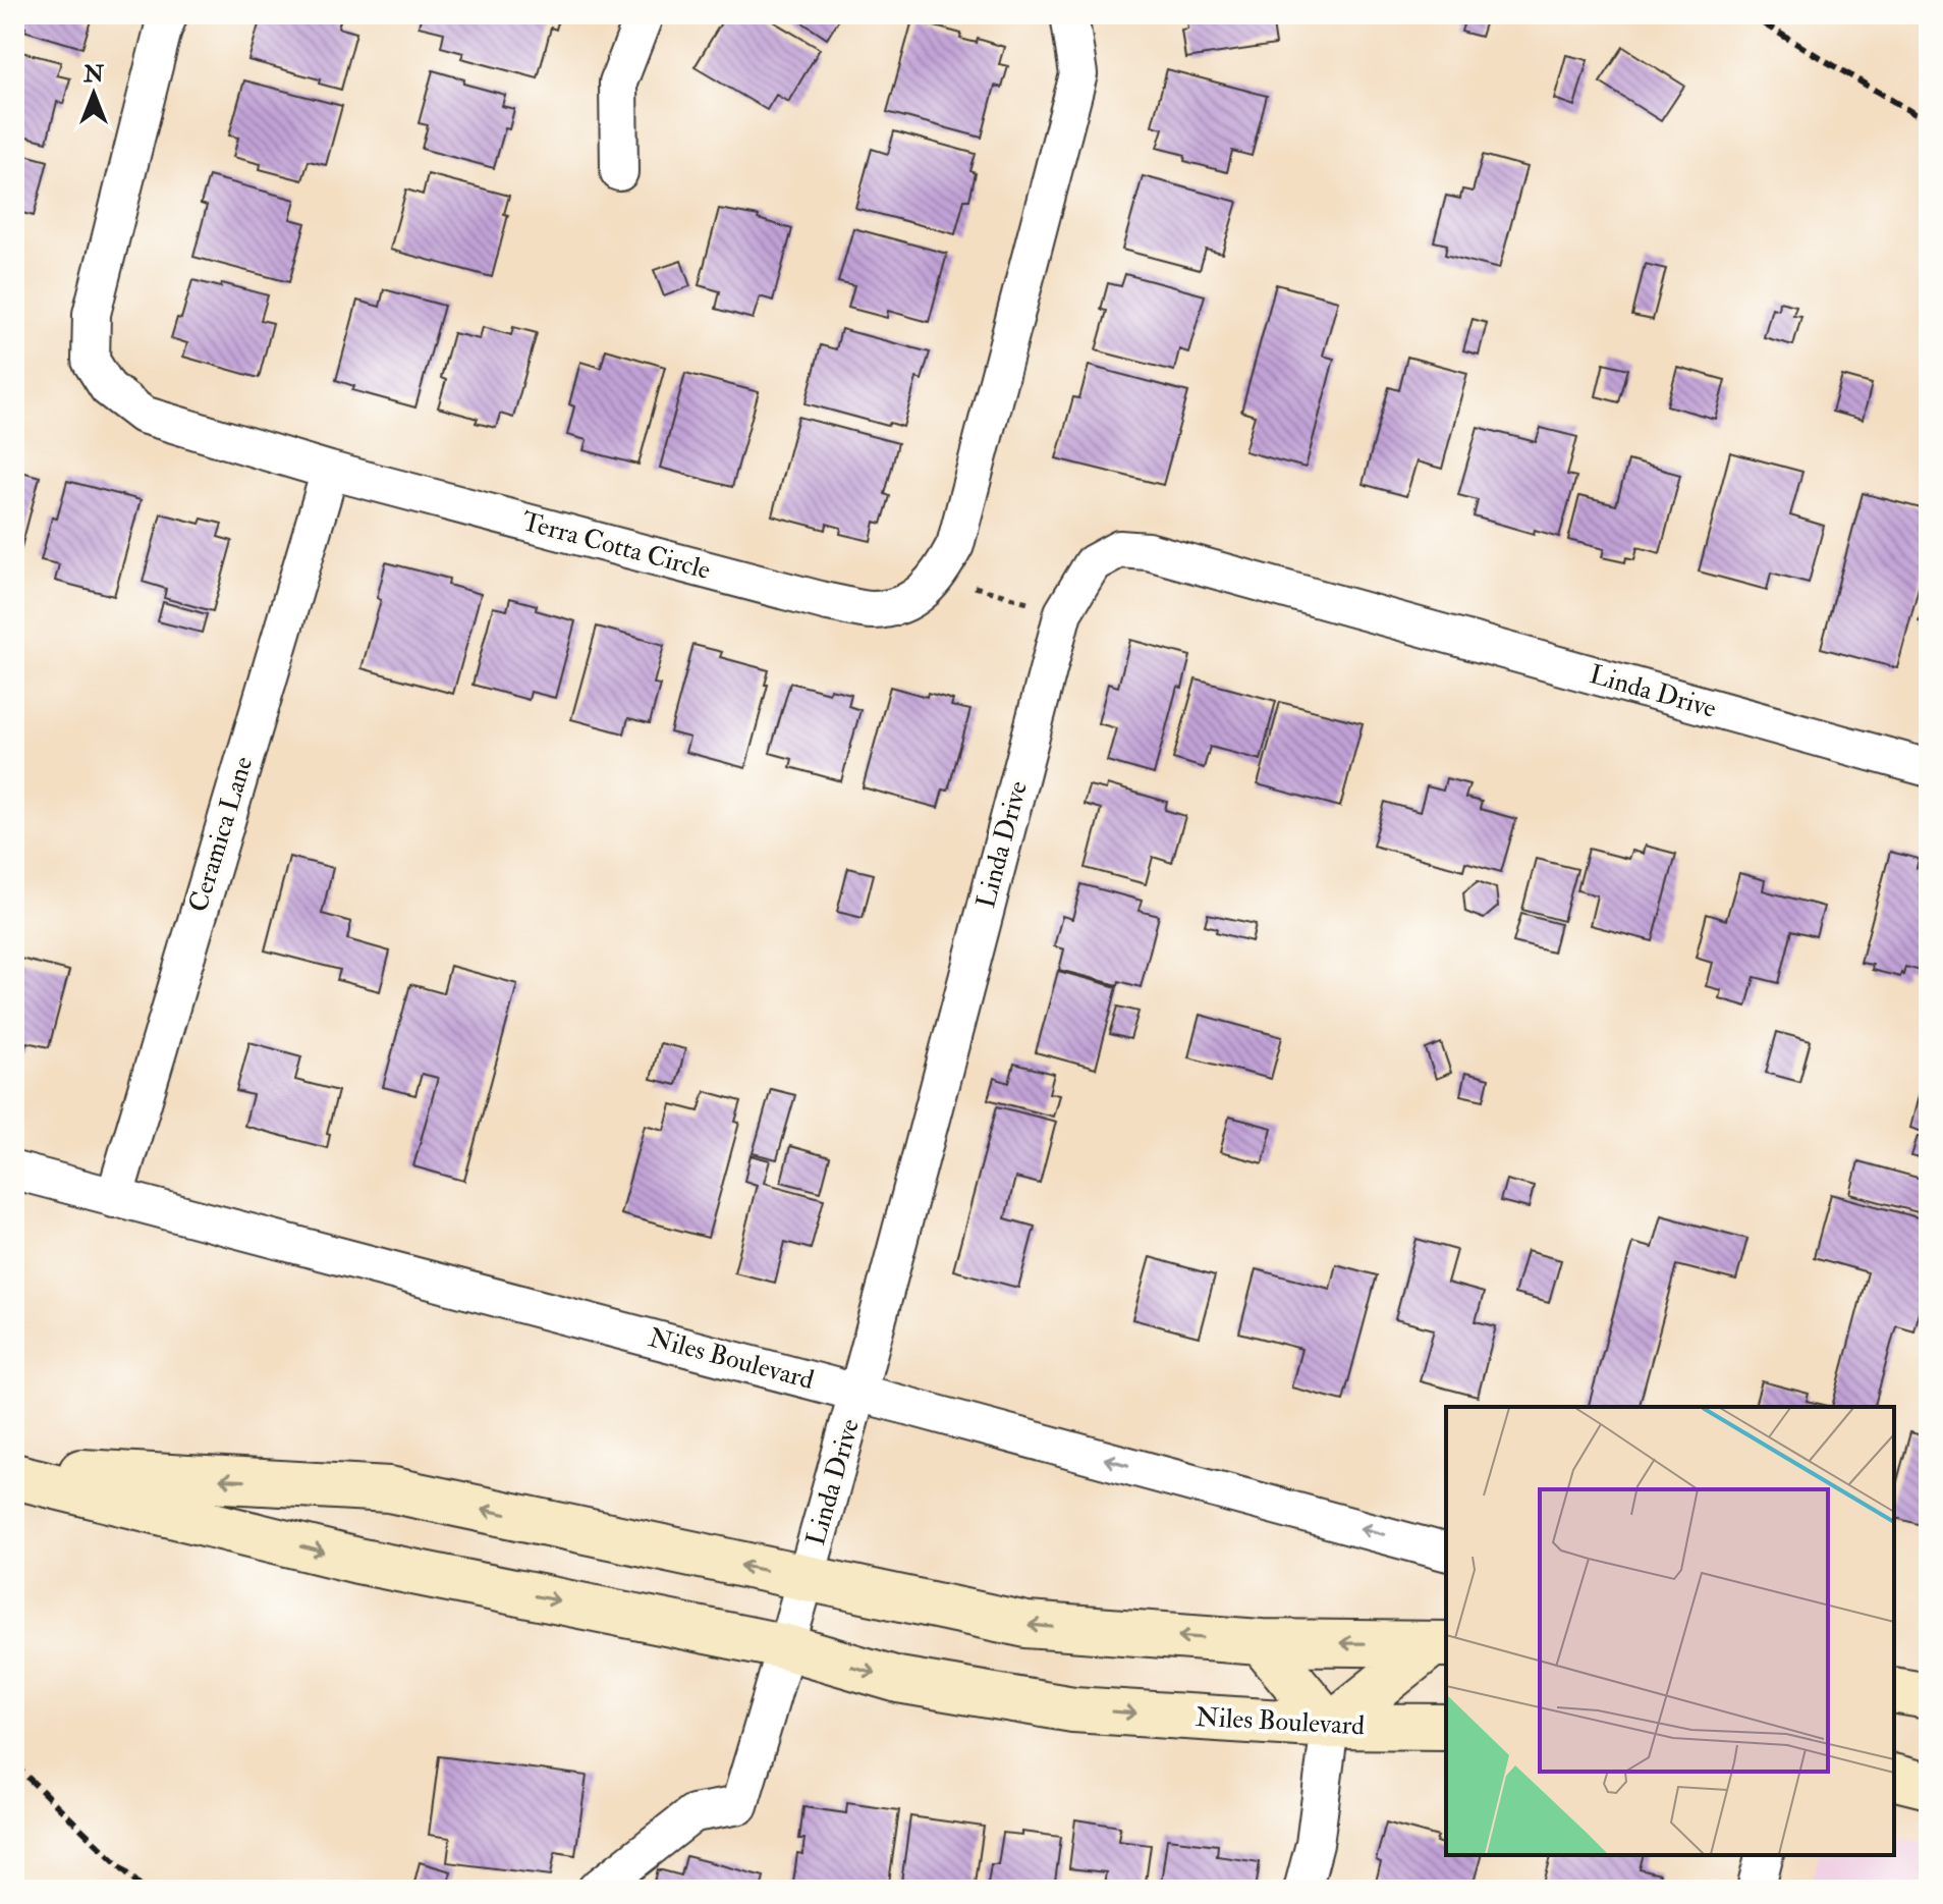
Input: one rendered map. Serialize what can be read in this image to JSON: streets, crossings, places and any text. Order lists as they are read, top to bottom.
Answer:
{
  "streets": {
    "main road": ["Niles Boulevard"],
    "street": ["Terra Cotta Circle", "Linda Drive", "Ceramica Lane"]
  },
  "crossings": [
    ["Terra Cotta Circle", "Ceramica Lane"],
    ["Linda Drive", "Niles Boulevard"],
    ["Ceramica Lane", "Niles Boulevard"]
  ],
  "north": "top"
}
